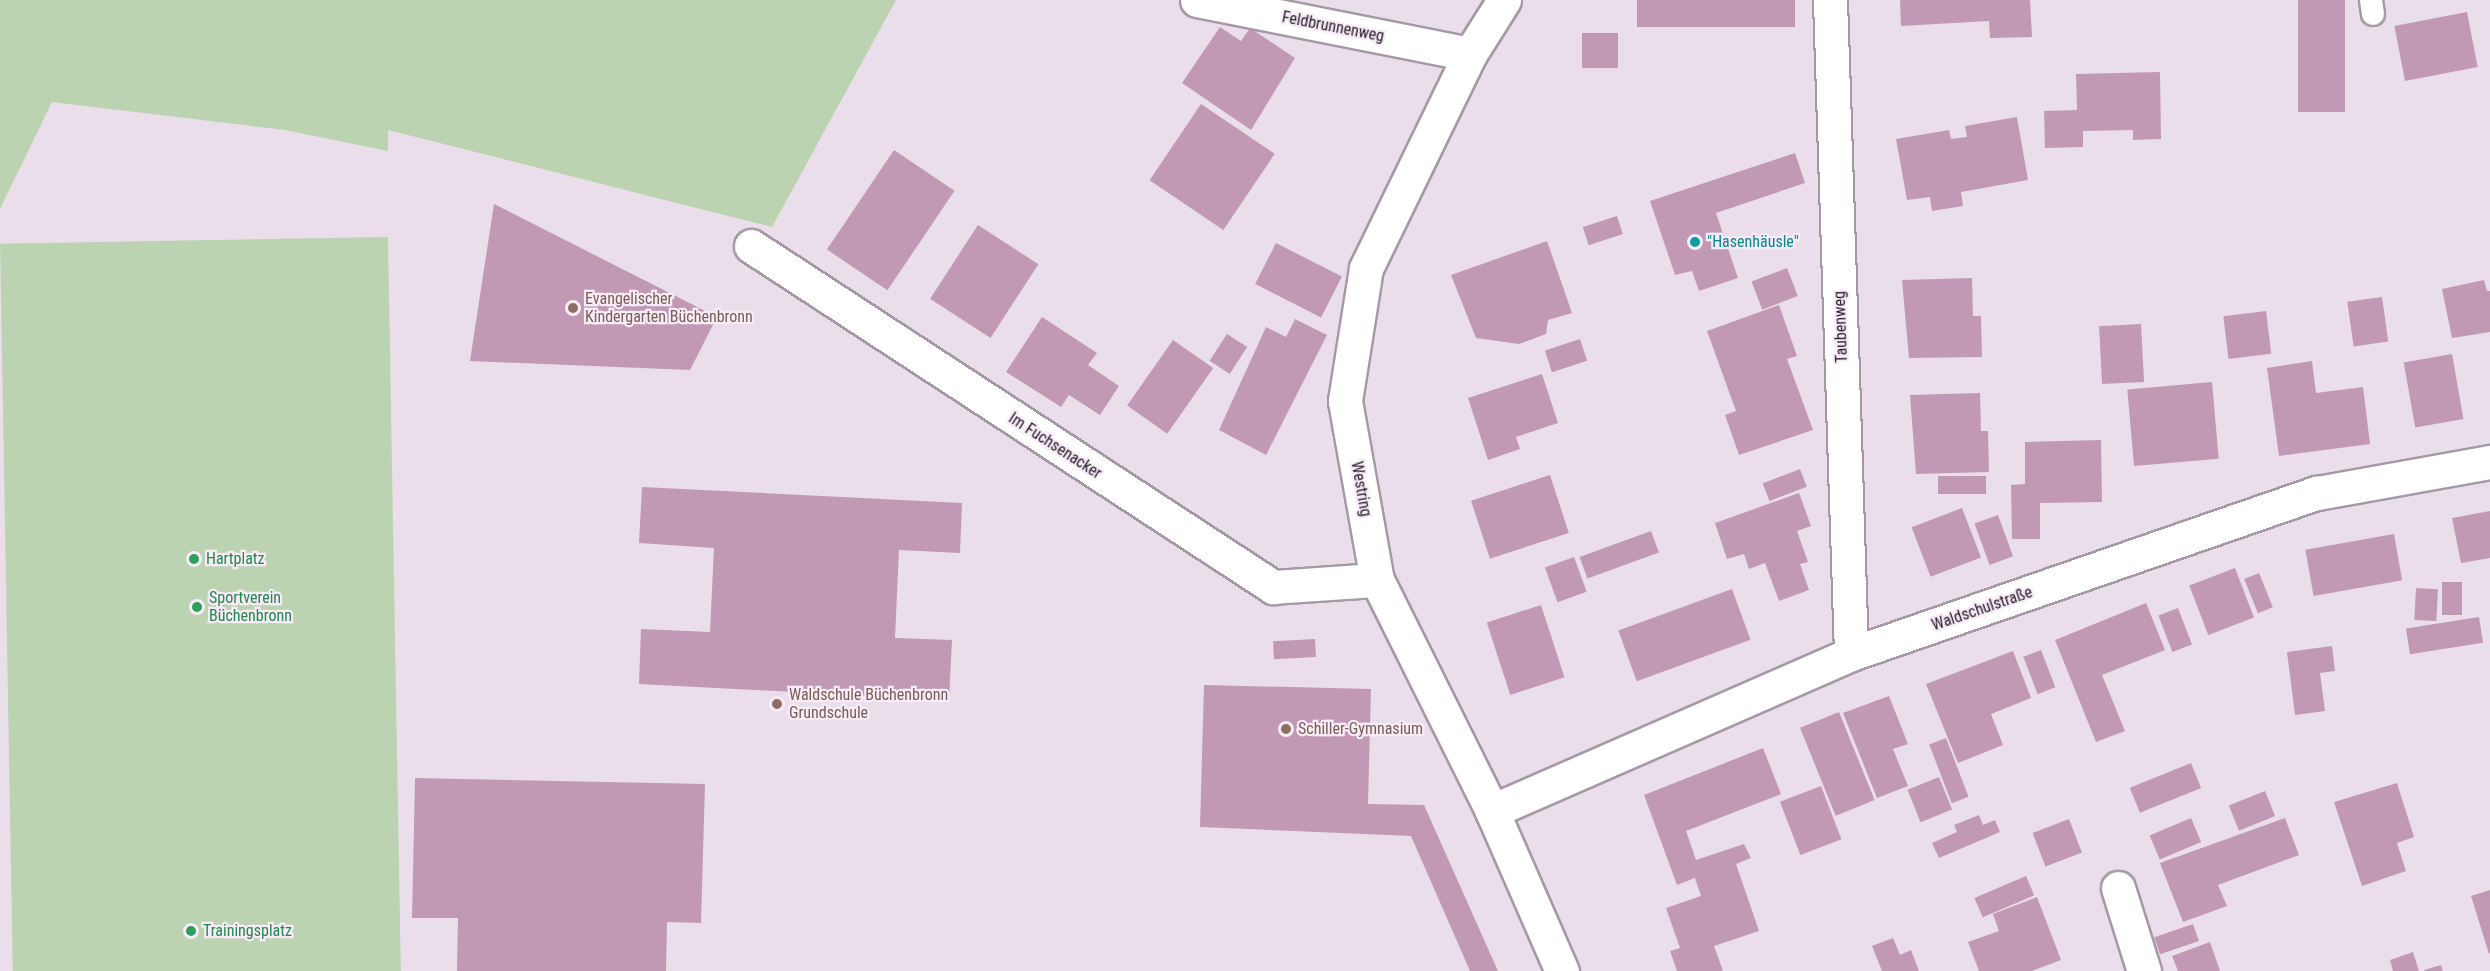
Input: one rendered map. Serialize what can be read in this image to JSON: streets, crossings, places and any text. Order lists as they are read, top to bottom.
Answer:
{
  "streets": {
    "street": [
      "Feldbrunnenweg",
      "Taubenweg",
      "Im Fuchsenacker",
      "Westring",
      "Waldschulstraße"
    ]
  },
  "crossings": [
    ["Feldbrunnenweg", "Westring"],
    ["Taubenweg", "Waldschulstraße"],
    ["Im Fuchsenacker", "Westring"],
    ["Westring", "Waldschulstraße"]
  ],
  "places": [
    "\"Hasenhäusle\"",
    "Evangelischer Kindergarten Büchenbronn",
    "Hartplatz",
    "Sportverein Büchenbronn",
    "Waldschule Büchenbronn Grundschule",
    "Schiller-Gymnasium",
    "Trainingsplatz"
  ]
}
